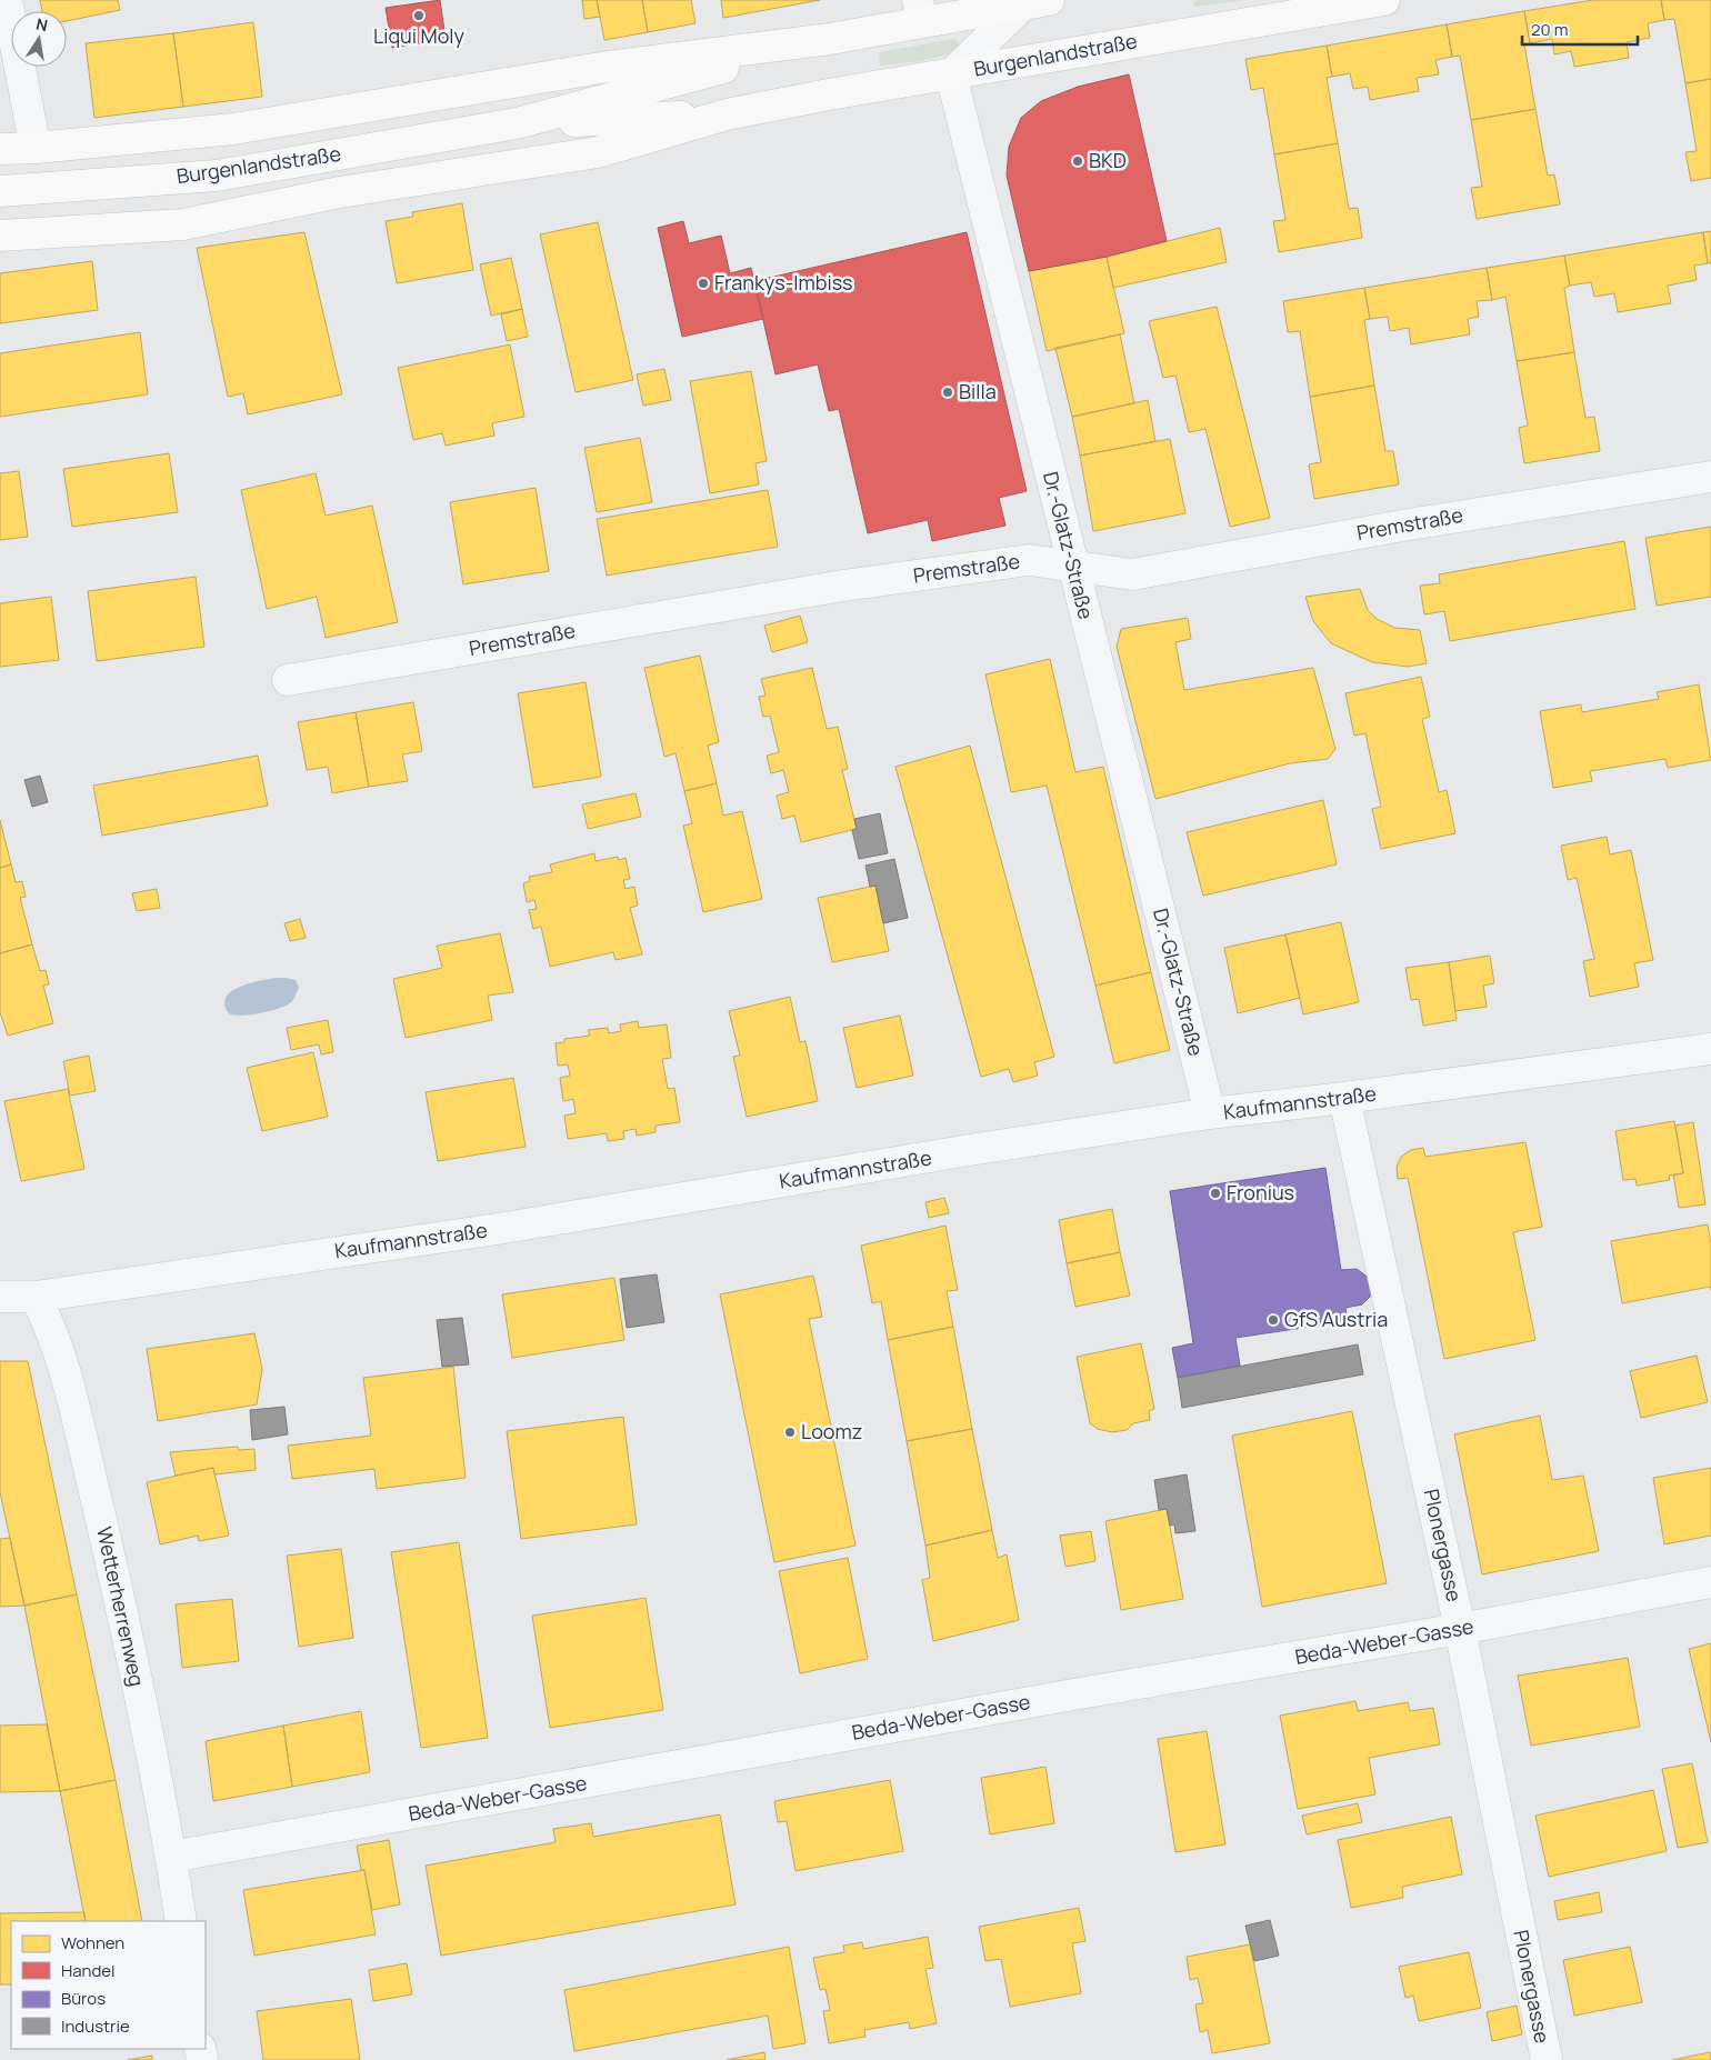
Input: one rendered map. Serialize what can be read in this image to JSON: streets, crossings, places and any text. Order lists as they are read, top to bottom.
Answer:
{
  "streets": {
    "main road": ["Burgenlandstraße"],
    "street": [
      "Premstraße",
      "Dr.-Glatz-Straße",
      "Kaufmannstraße",
      "Plonergasse",
      "Wetterherrenweg",
      "Beda-Weber-Gasse"
    ]
  },
  "crossings": [
    ["Burgenlandstraße", "Dr.-Glatz-Straße"],
    ["Premstraße", "Dr.-Glatz-Straße"],
    ["Dr.-Glatz-Straße", "Kaufmannstraße"],
    ["Kaufmannstraße", "Plonergasse"],
    ["Kaufmannstraße", "Wetterherrenweg"],
    ["Plonergasse", "Beda-Weber-Gasse"],
    ["Wetterherrenweg", "Beda-Weber-Gasse"]
  ],
  "places": [
    "Liqui Moly",
    "BKD",
    "Frankys-Imbiss",
    "Billa",
    "Fronius",
    "GfS Austria",
    "Loomz"
  ],
  "legend": [
    "Wohnen",
    "Handel",
    "Büros",
    "Industrie"
  ],
  "scale_bar": "20 m",
  "north": "top"
}
